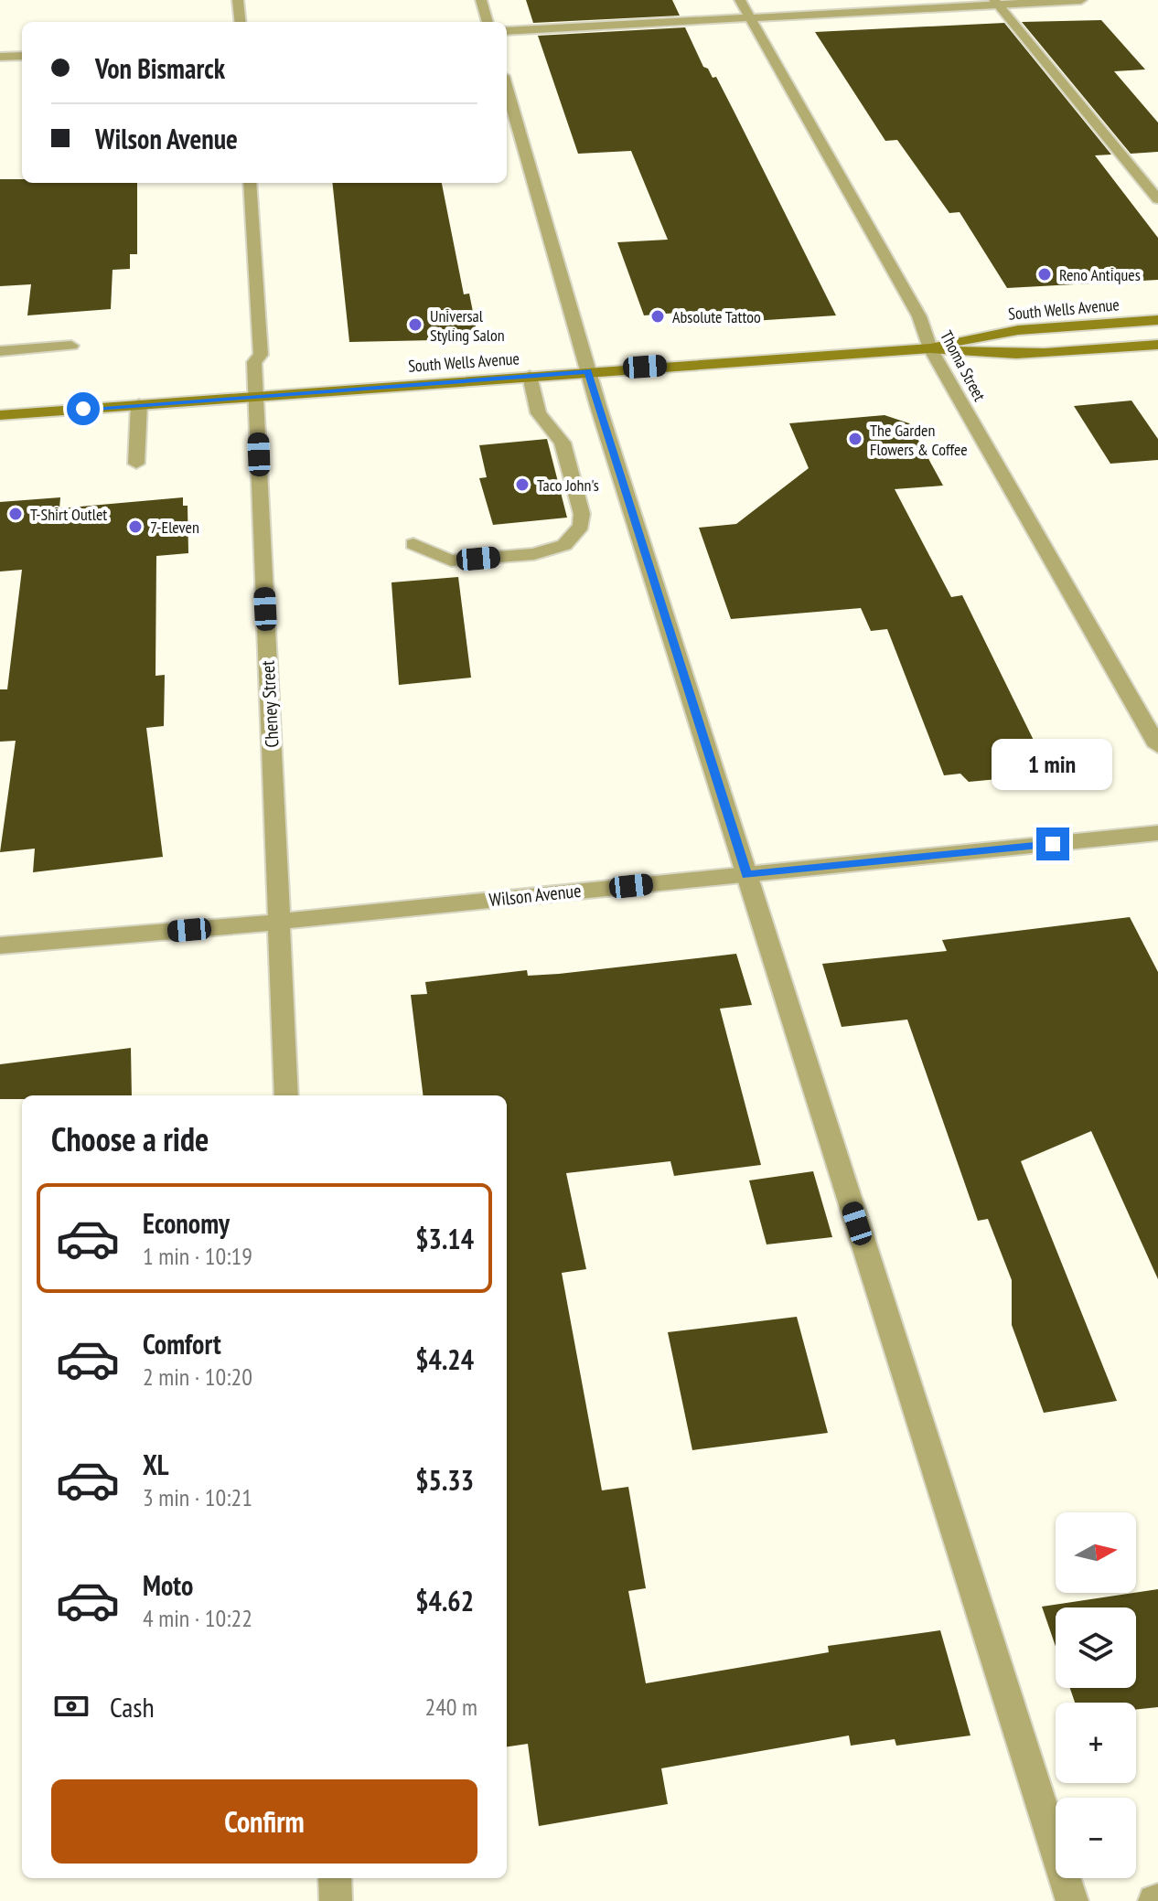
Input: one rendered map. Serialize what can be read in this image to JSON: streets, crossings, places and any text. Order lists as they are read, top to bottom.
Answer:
{
  "streets": {
    "main road": ["South Wells Avenue"],
    "street": ["Thoma Street", "Cheney Street", "Wilson Avenue"]
  },
  "crossings": [
    ["South Wells Avenue", "Thoma Street"],
    ["South Wells Avenue", "Cheney Street"],
    ["Cheney Street", "Wilson Avenue"]
  ],
  "places": [
    "Reno Antiques",
    "Absolute Tattoo",
    "Universal Styling Salon",
    "The Garden Flowers & Coffee",
    "Taco John's",
    "T-Shirt Outlet",
    "7-Eleven"
  ],
  "north": "right",
  "page": {
    "banner": ["Von Bismarck", "Wilson Avenue"],
    "bubble": "1 min",
    "heading": "Choose a ride",
    "list": [
      {
        "name": "Economy",
        "note": "1 min · 10:19",
        "value": "$3.14"
      },
      {
        "name": "Comfort",
        "note": "2 min · 10:20",
        "value": "$4.24"
      },
      {
        "name": "XL",
        "note": "3 min · 10:21",
        "value": "$5.33"
      },
      {
        "name": "Moto",
        "note": "4 min · 10:22",
        "value": "$4.62"
      }
    ],
    "map_buttons": ["+", "−"],
    "pay": ["Cash", "240 m"],
    "buttons": "Confirm"
  }
}
